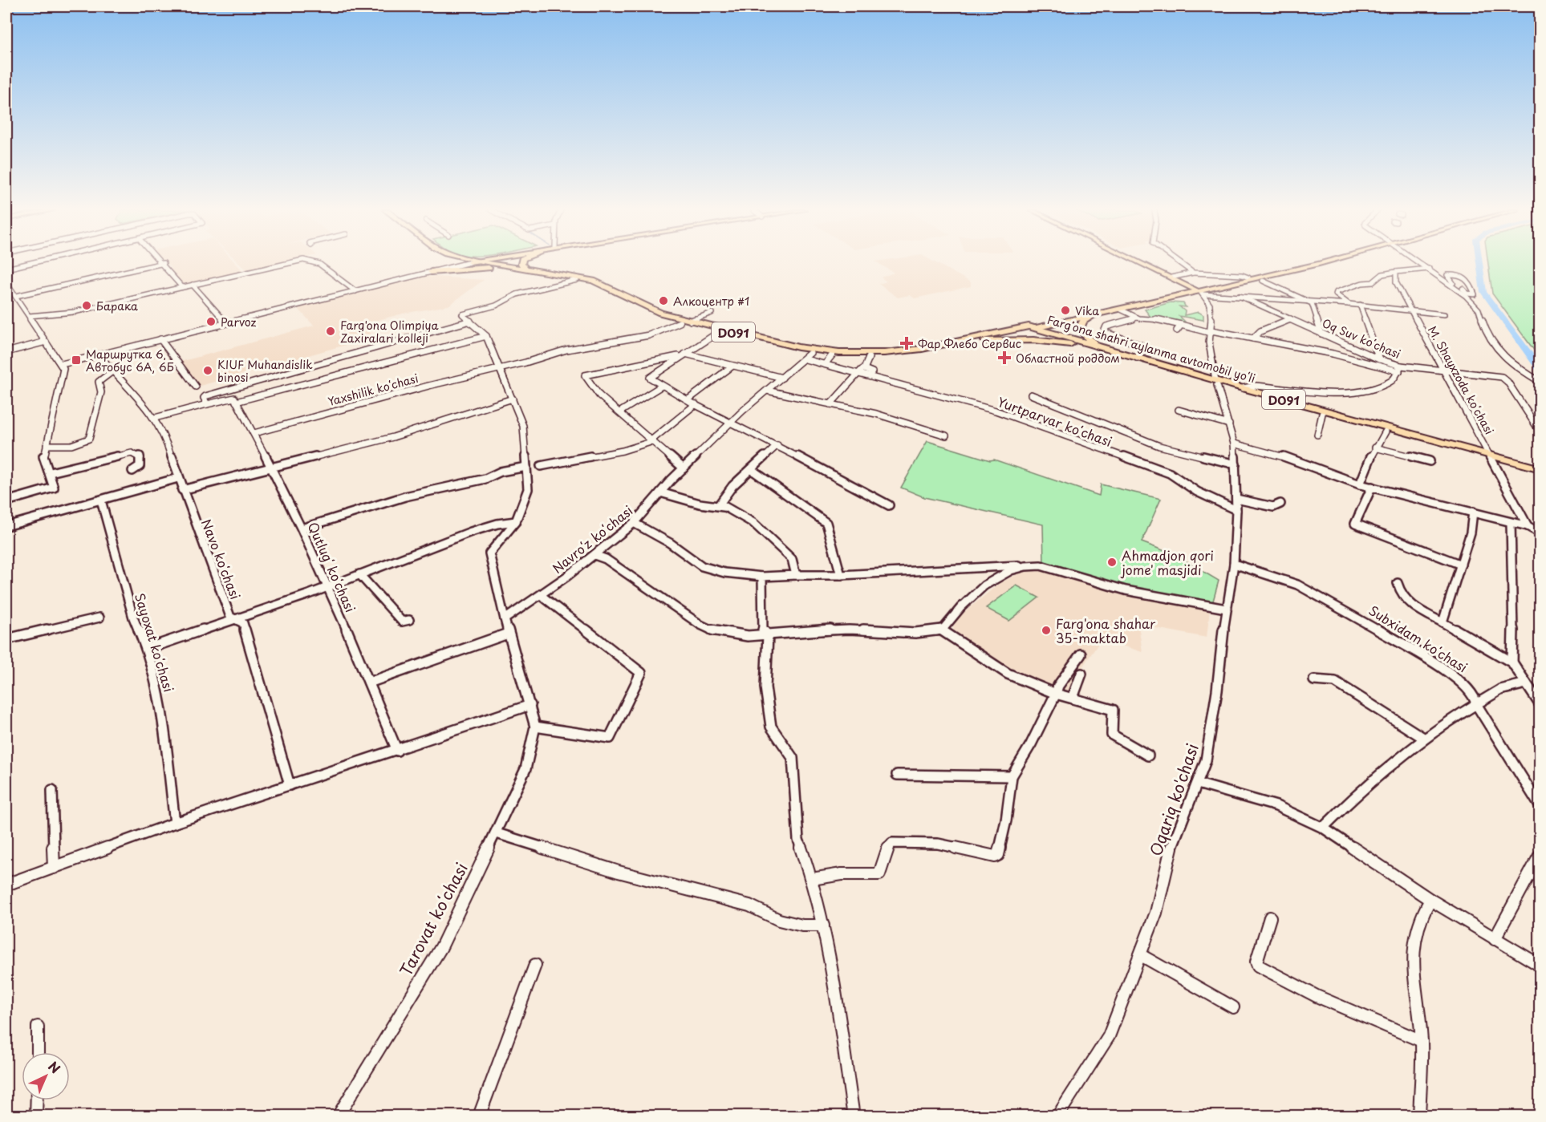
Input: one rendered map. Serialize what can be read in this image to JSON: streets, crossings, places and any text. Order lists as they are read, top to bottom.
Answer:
{
  "streets": {
    "highway": ["D091", "Fargʻona shahri aylanma avtomobil yoʻli"],
    "street": [
      "Oq Suv koʻchasi",
      "M. Shayxzoda koʻchasi",
      "Yaxshilik koʻchasi",
      "Yurtparvar koʻchasi",
      "Navroʻz koʻchasi",
      "Navo koʻchasi",
      "Qutlugʻ koʻchasi",
      "Subxidam koʻchasi",
      "Sayoxat koʻchasi",
      "Oqariq ko'chasi",
      "Tarovat koʻchasi"
    ]
  },
  "crossings": [
    ["D091", "Fargʻona shahri aylanma avtomobil yoʻli"],
    ["Oq Suv koʻchasi", "Fargʻona shahri aylanma avtomobil yoʻli"],
    ["Fargʻona shahri aylanma avtomobil yoʻli", "M. Shayxzoda koʻchasi"],
    ["Fargʻona shahri aylanma avtomobil yoʻli", "Yaxshilik koʻchasi"],
    ["Fargʻona shahri aylanma avtomobil yoʻli", "Yurtparvar koʻchasi"],
    ["Fargʻona shahri aylanma avtomobil yoʻli", "Navroʻz koʻchasi"],
    ["Fargʻona shahri aylanma avtomobil yoʻli", "Oqariq ko'chasi"],
    ["Yaxshilik koʻchasi", "Navo koʻchasi"],
    ["Yaxshilik koʻchasi", "Qutlugʻ koʻchasi"],
    ["Yurtparvar koʻchasi", "Navroʻz koʻchasi"],
    ["Yurtparvar koʻchasi", "Oqariq ko'chasi"],
    ["Subxidam koʻchasi", "Oqariq ko'chasi"]
  ],
  "places": {
    "other": [
      "Алкоцентр #1",
      "Барака",
      "Vika",
      "Parvoz",
      "Farg'ona Olimpiya Zaxiralari kolleji",
      "KIUF Muhandislik binosi",
      "Ahmadjon qori jome' masjidi",
      "Farg'ona shahar 35-maktab"
    ],
    "health": ["Фар Флебо Сервис", "Областной роддом"],
    "transit": ["Маршрутка 6, Автобус 6А, 6Б"]
  },
  "north": "top right"
}
